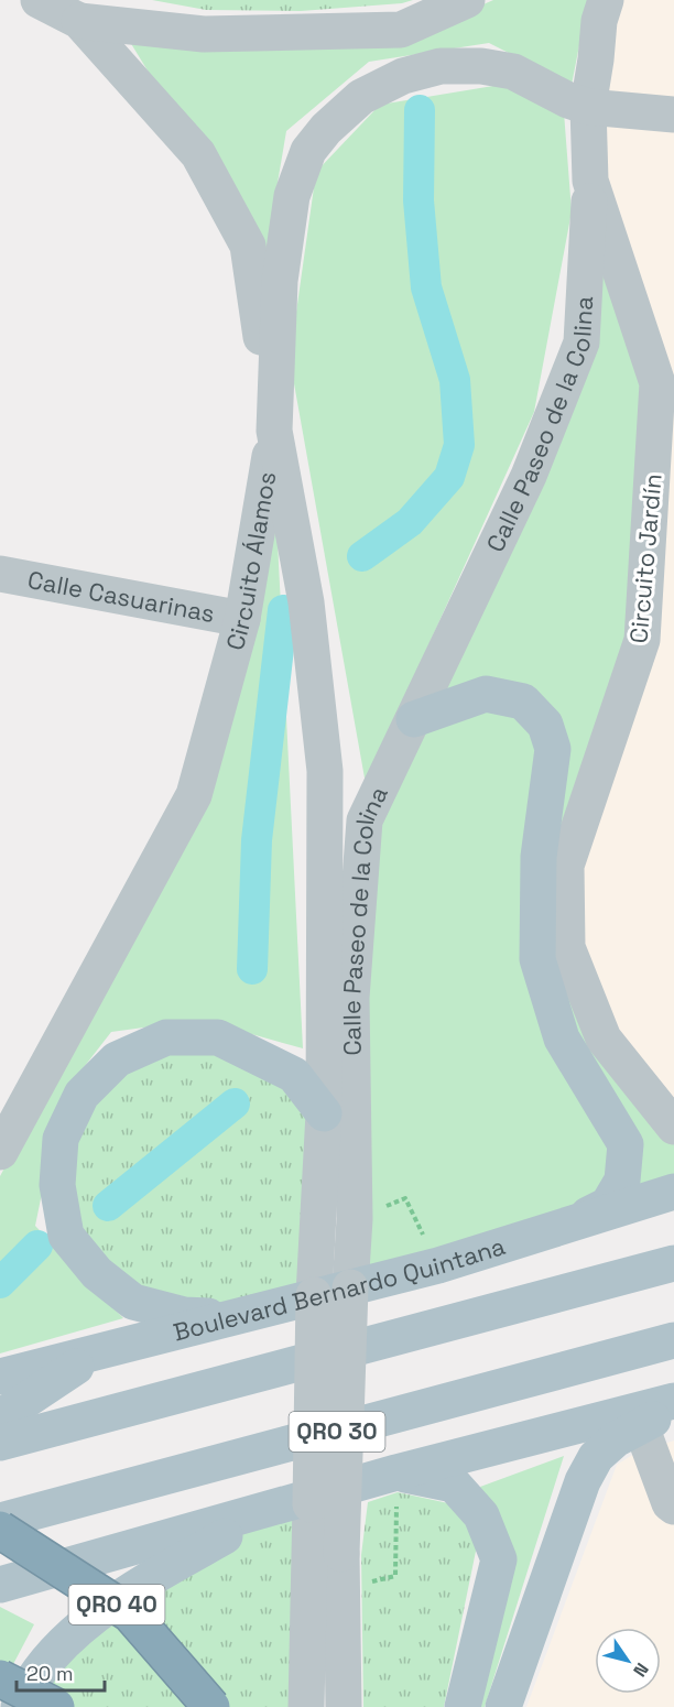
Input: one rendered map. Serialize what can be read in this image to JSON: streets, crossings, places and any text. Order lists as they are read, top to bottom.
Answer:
{
  "streets": {
    "highway": ["QRO 40"],
    "main road": ["Boulevard Bernardo Quintana", "QRO 30"],
    "street": [
      "Calle Paseo de la Colina",
      "Circuito Jardín",
      "Circuito Álamos",
      "Calle Casuarinas"
    ]
  },
  "crossings": [
    ["Calle Paseo de la Colina", "Circuito Jardín"],
    ["Calle Paseo de la Colina", "Circuito Álamos"],
    ["Circuito Álamos", "Calle Casuarinas"]
  ],
  "scale_bar": "20 m",
  "north": "bottom right"
}
